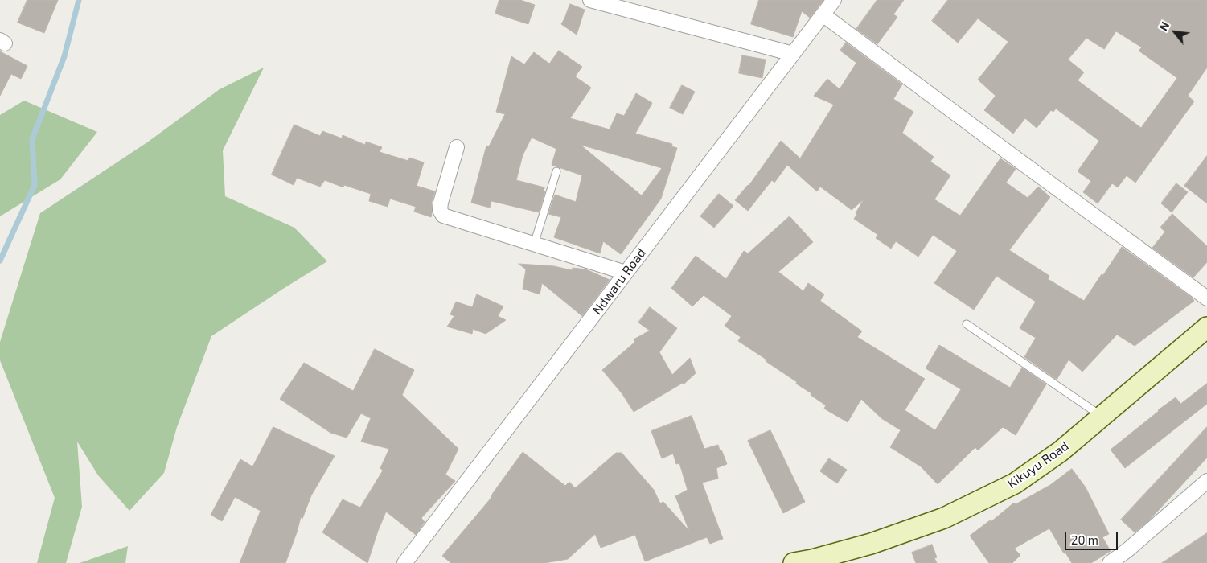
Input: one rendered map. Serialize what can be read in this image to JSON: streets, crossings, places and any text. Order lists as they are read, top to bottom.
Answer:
{
  "streets": {
    "main road": ["Kikuyu Road"],
    "street": ["Ndwaru Road"]
  },
  "scale_bar": "20 m",
  "north": "top left"
}
